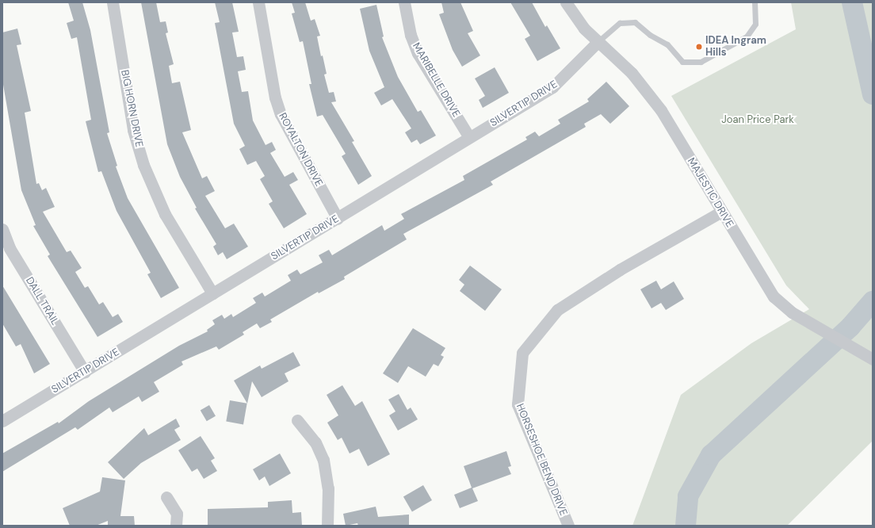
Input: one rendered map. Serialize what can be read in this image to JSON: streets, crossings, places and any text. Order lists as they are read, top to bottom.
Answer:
{
  "streets": {
    "street": [
      "MARIBELLE DRIVE",
      "SILVERTIP DRIVE",
      "BIG HORN DRIVE",
      "ROYALTON DRIVE",
      "MAJESTIC DRIVE",
      "DALL TRAIL",
      "HORSESHOE BEND DRIVE"
    ]
  },
  "crossings": [
    ["MARIBELLE DRIVE", "SILVERTIP DRIVE"],
    ["SILVERTIP DRIVE", "BIG HORN DRIVE"],
    ["SILVERTIP DRIVE", "ROYALTON DRIVE"],
    ["SILVERTIP DRIVE", "MAJESTIC DRIVE"],
    ["SILVERTIP DRIVE", "DALL TRAIL"],
    ["MAJESTIC DRIVE", "HORSESHOE BEND DRIVE"]
  ],
  "parks": ["Joan Price Park"],
  "places": ["IDEA Ingram Hills"]
}
